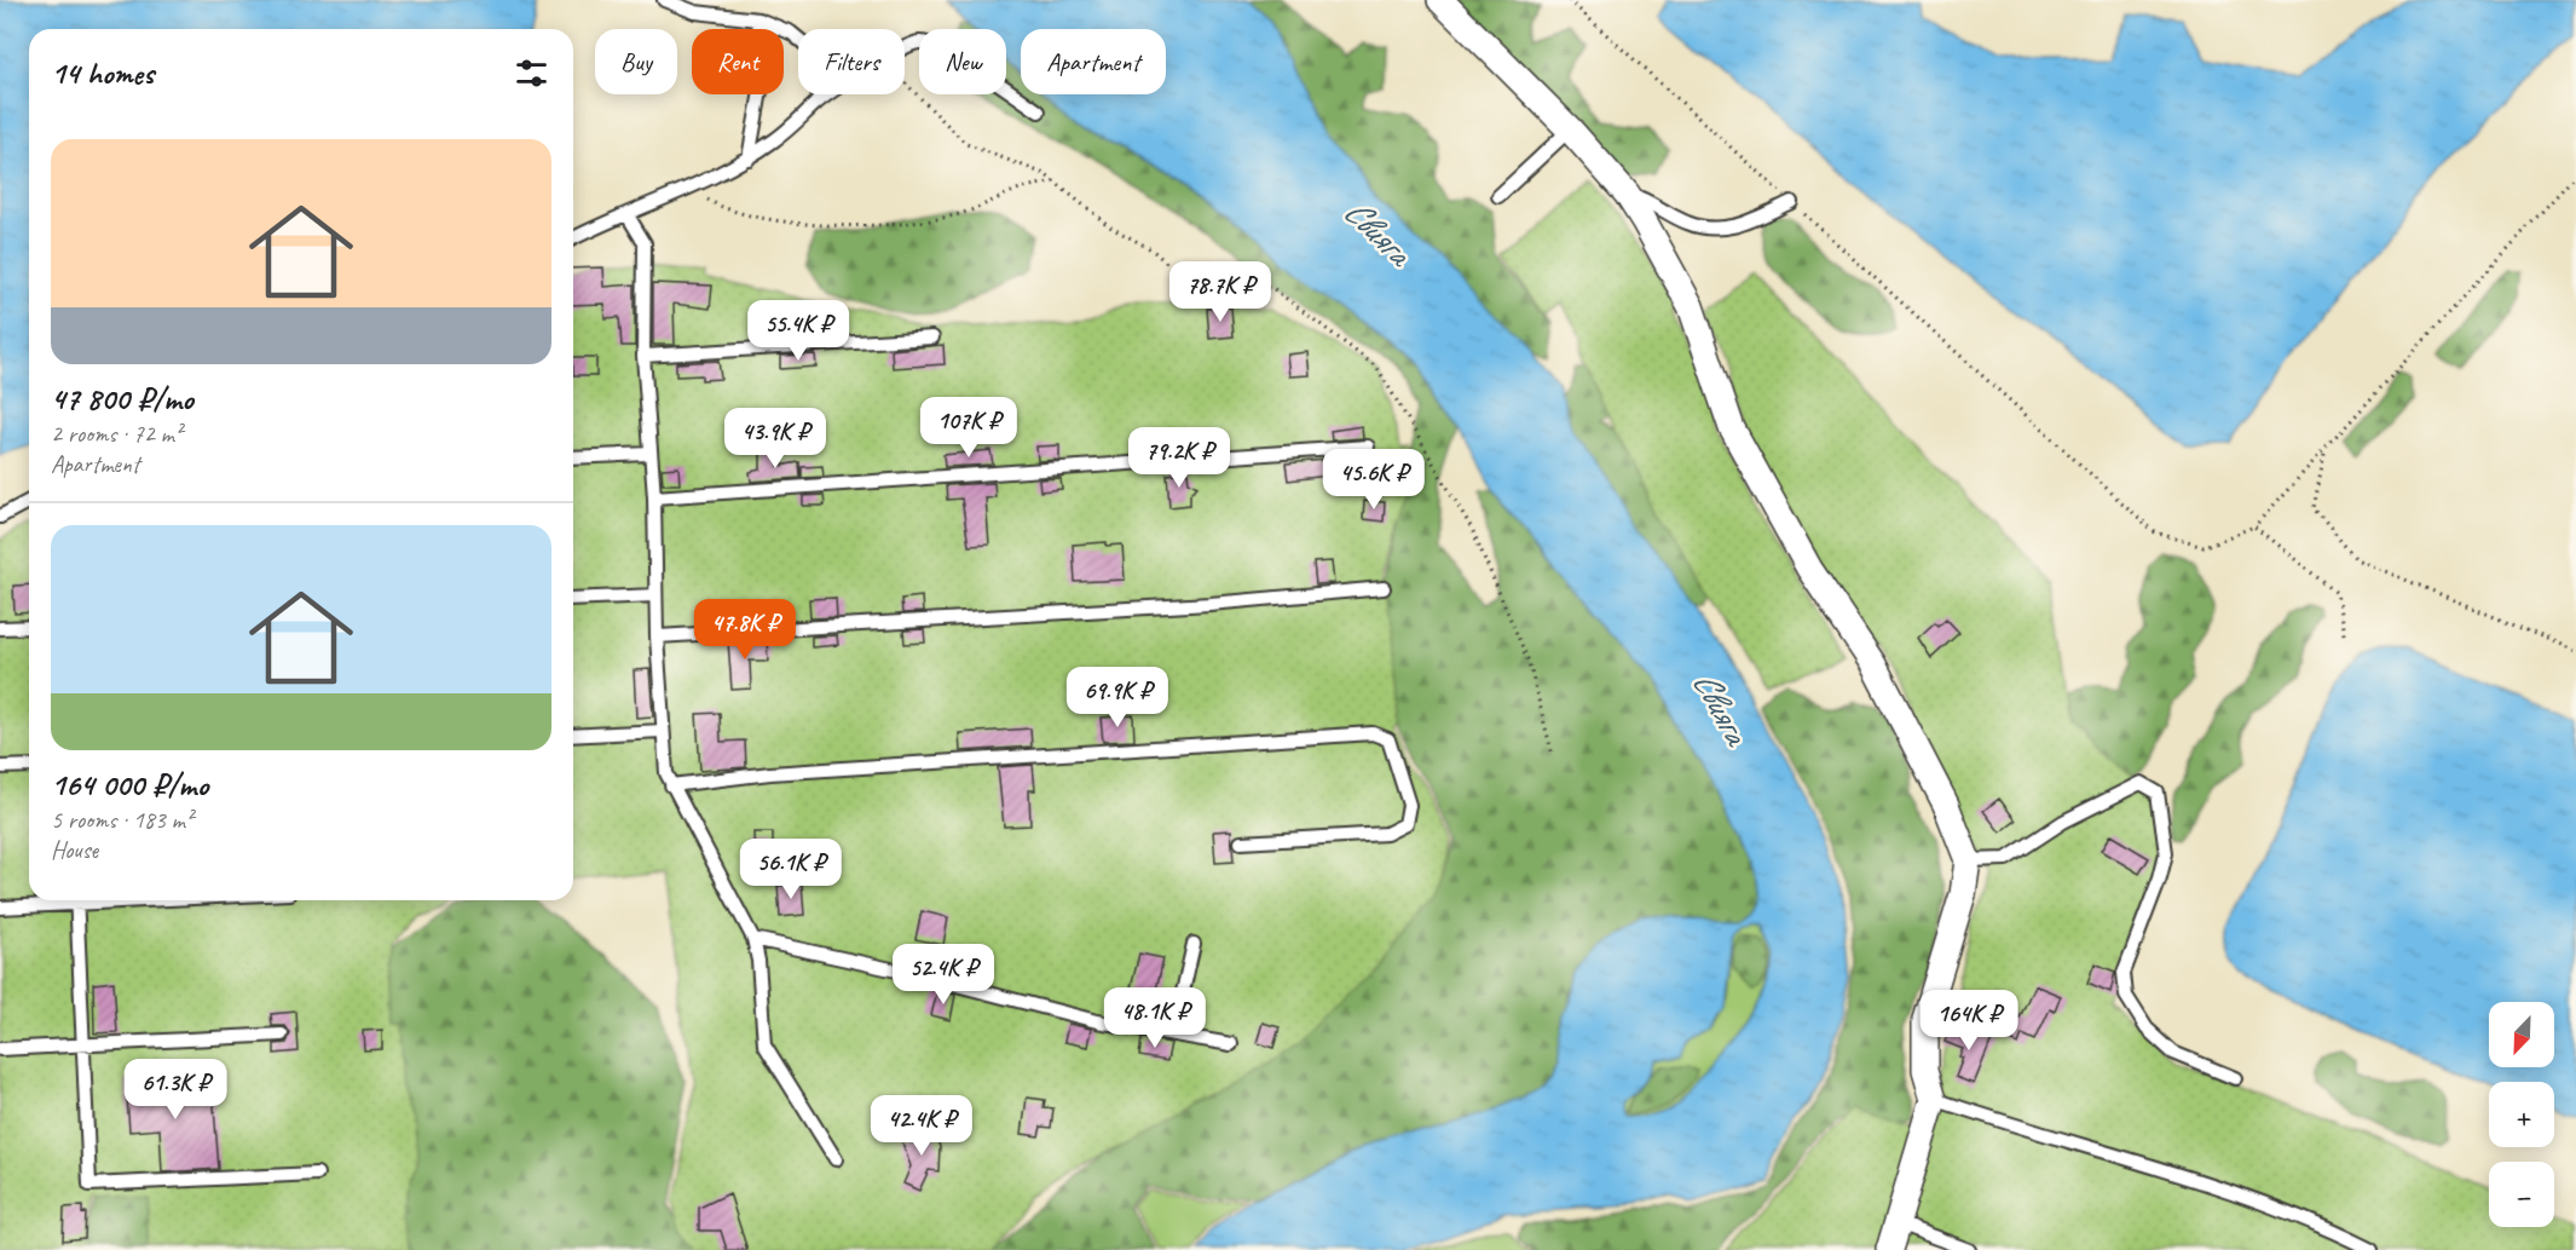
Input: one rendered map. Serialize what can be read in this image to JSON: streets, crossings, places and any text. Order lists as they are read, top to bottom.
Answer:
{
  "water": ["Свияга"],
  "north": "bottom left",
  "page": {
    "chip": [
      "Buy",
      "Rent",
      "Filters",
      "New",
      "Apartment"
    ],
    "heading": "14 homes",
    "list": [
      {
        "name": "47 800 ₽/mo",
        "note": "2 rooms · 72 m² · Apartment"
      },
      {
        "name": "164 000 ₽/mo",
        "note": "5 rooms · 183 m² · House"
      }
    ],
    "price": [
      "78.7K ₽",
      "55.4K ₽",
      "107K ₽",
      "43.9K ₽",
      "79.2K ₽",
      "45.6K ₽",
      "47.8K ₽",
      "69.9K ₽",
      "56.1K ₽",
      "52.4K ₽",
      "48.1K ₽",
      "164K ₽",
      "61.3K ₽",
      "42.4K ₽"
    ],
    "map_buttons": ["+", "−"]
  }
}
